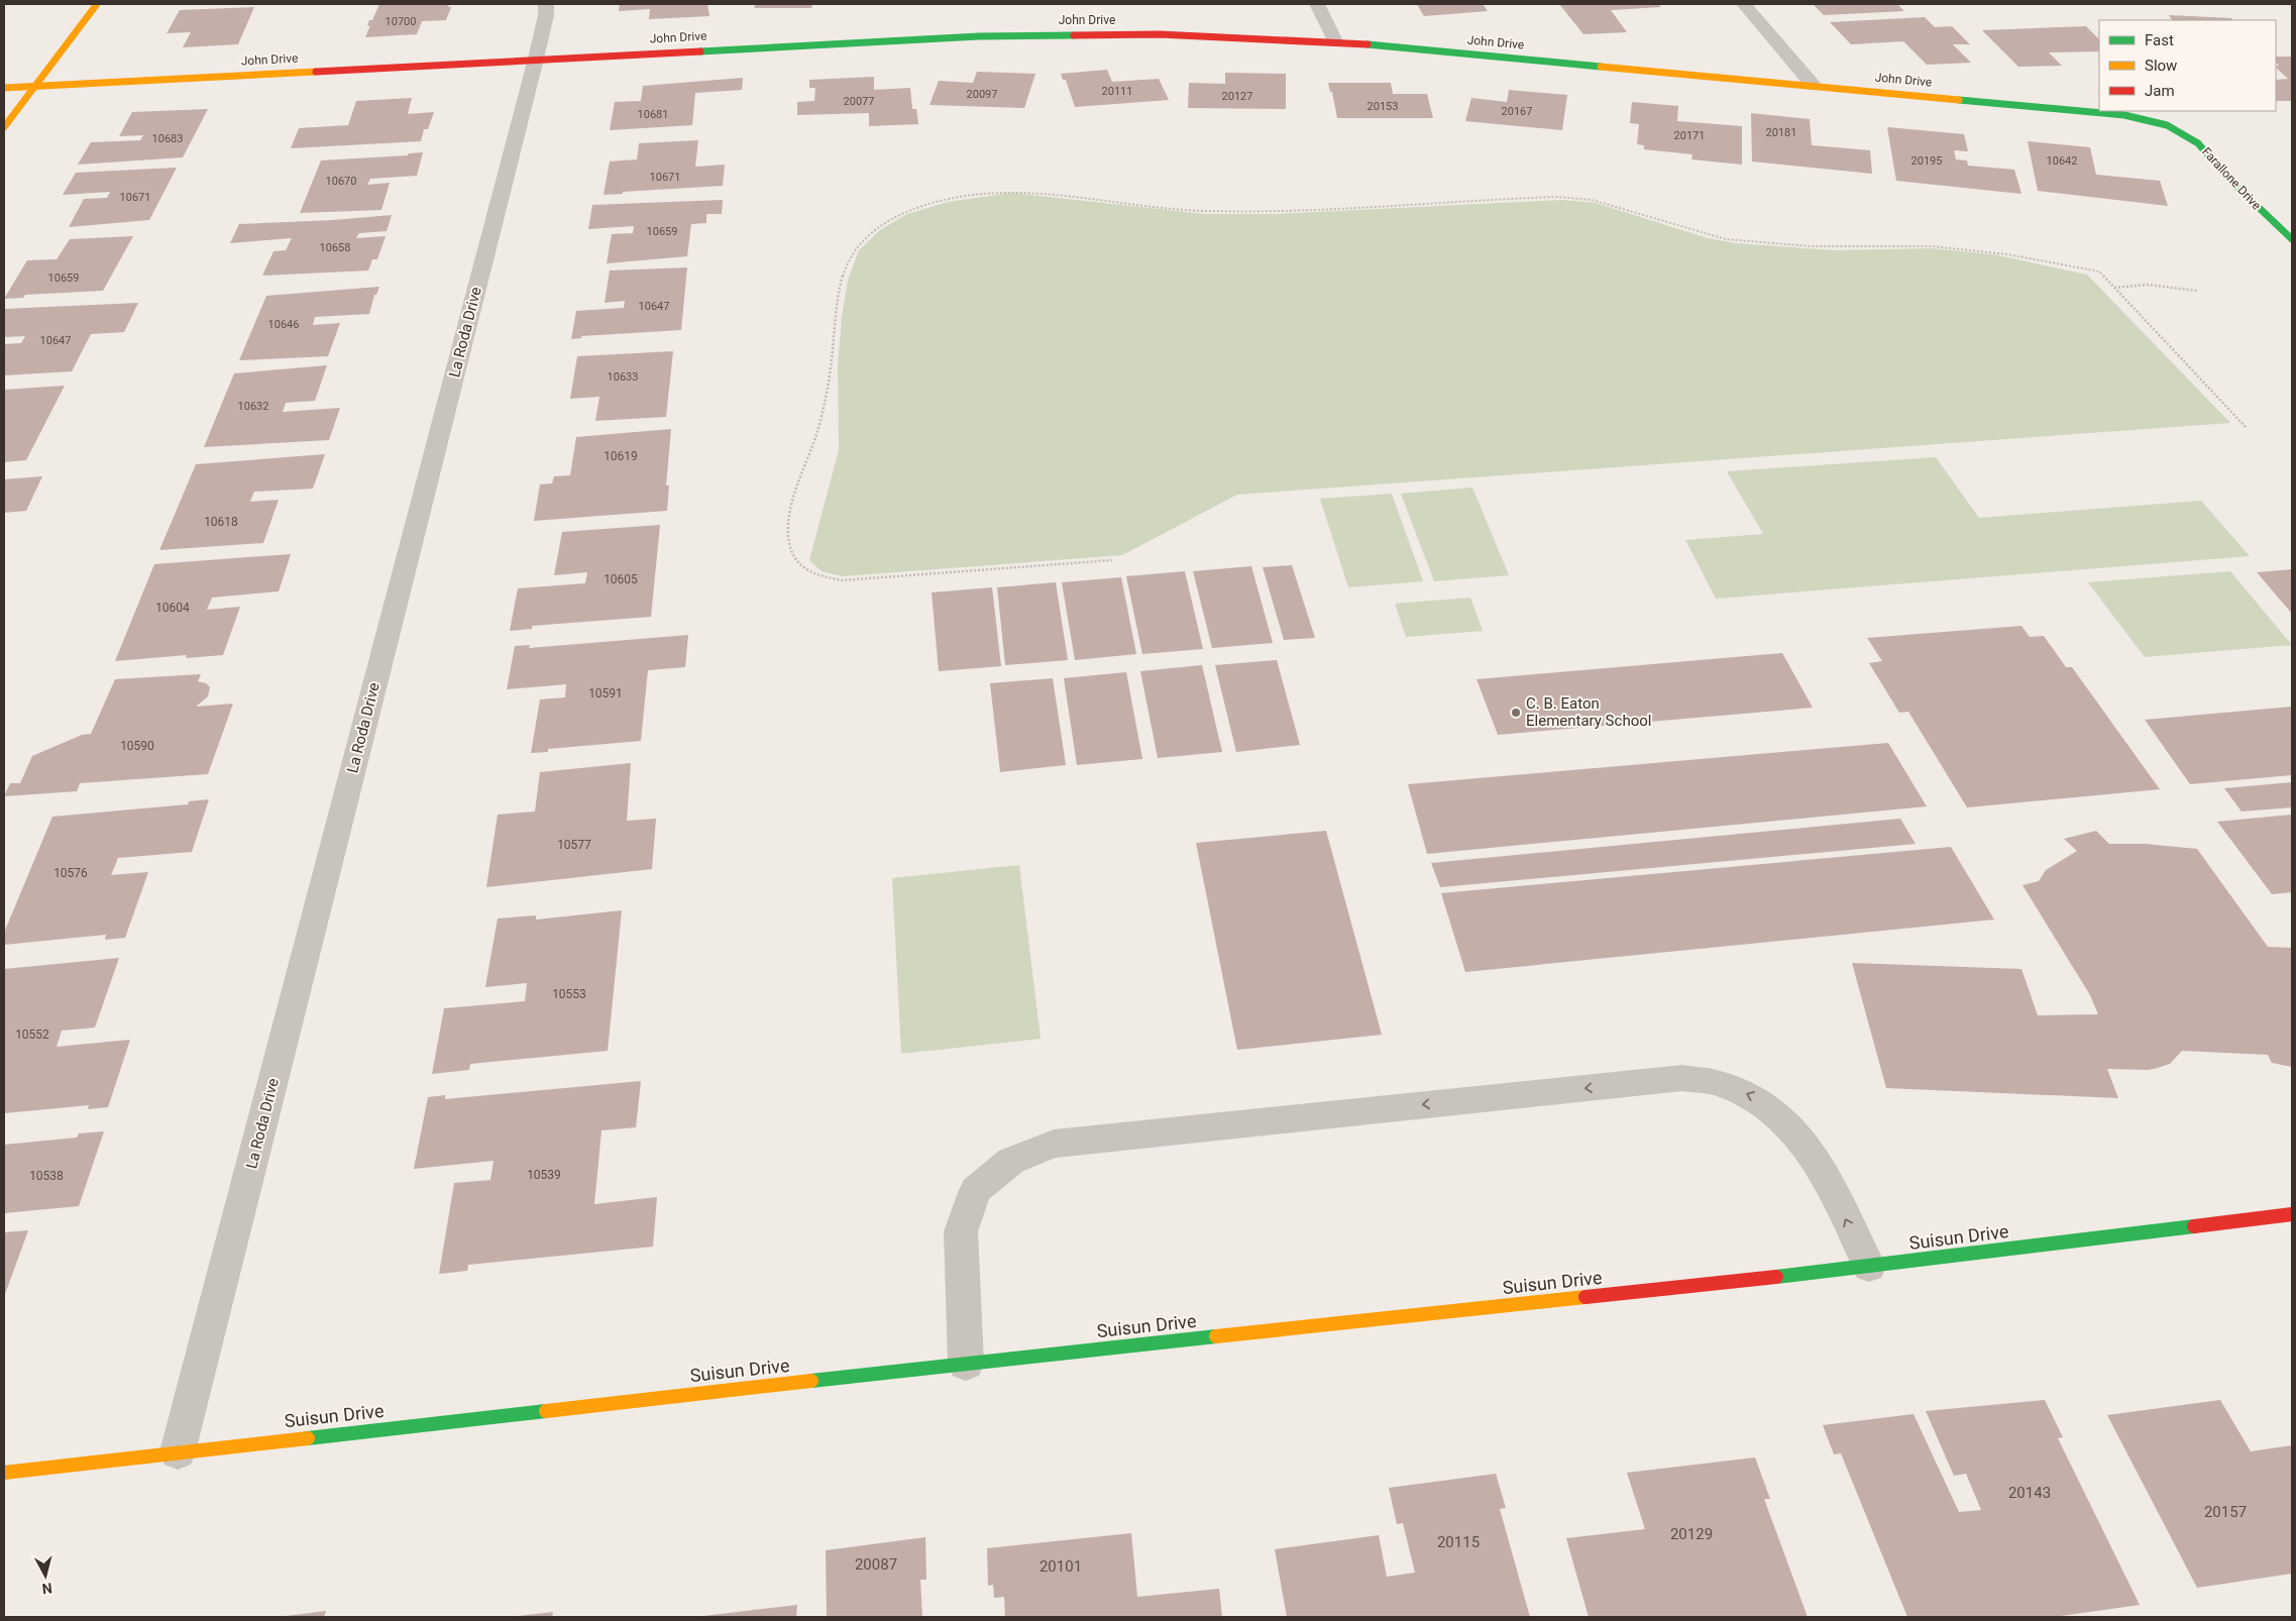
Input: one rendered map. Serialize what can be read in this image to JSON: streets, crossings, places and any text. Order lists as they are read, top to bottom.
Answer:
{
  "streets": {
    "street": [
      "John Drive",
      "Farallone Drive",
      "La Roda Drive",
      "Suisun Drive"
    ]
  },
  "crossings": [
    ["John Drive", "Farallone Drive"],
    ["John Drive", "La Roda Drive"],
    ["La Roda Drive", "Suisun Drive"]
  ],
  "places": ["C. B. Eaton Elementary School"],
  "house_numbers": [
    "10700",
    "20111",
    "20097",
    "20127",
    "20077",
    "20153",
    "20167",
    "10681",
    "20181",
    "20171",
    "10683",
    "20195",
    "10642",
    "10671",
    "10670",
    "10671",
    "10659",
    "10658",
    "10659",
    "10647",
    "10646",
    "10647",
    "10633",
    "10632",
    "10619",
    "10618",
    "10605",
    "10604",
    "10591",
    "10590",
    "10577",
    "10576",
    "10553",
    "10552",
    "10539",
    "10538",
    "20143",
    "20157",
    "20129",
    "20115",
    "20087",
    "20101"
  ],
  "legend": ["Fast", "Slow", "Jam"],
  "north": "bottom"
}
